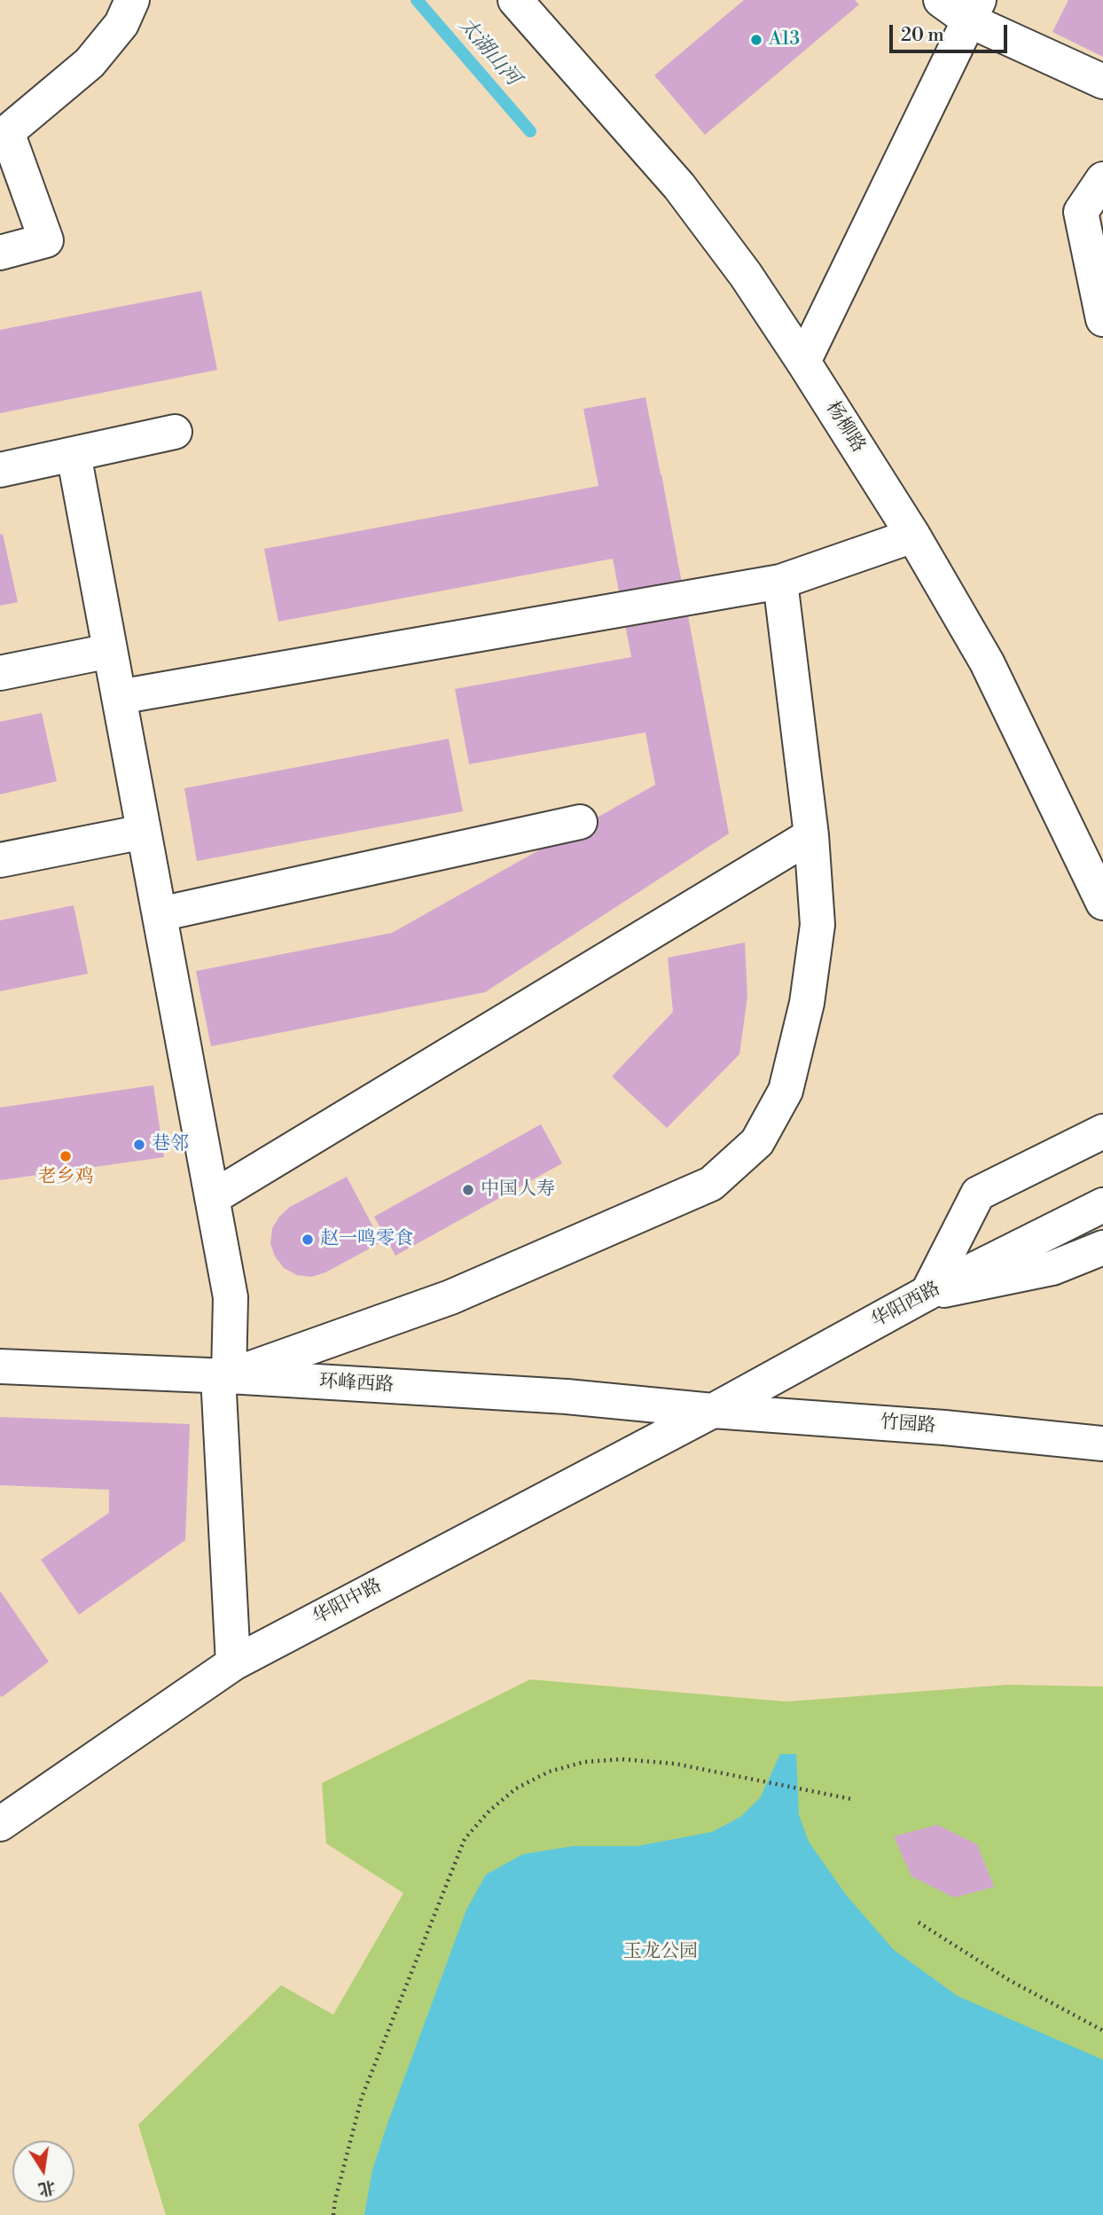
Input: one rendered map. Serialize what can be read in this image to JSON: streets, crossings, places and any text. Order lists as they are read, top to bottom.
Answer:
{
  "streets": {
    "street": [
      "杨柳路",
      "华阳西路",
      "环峰西路",
      "竹园路",
      "华阳中路"
    ]
  },
  "crossings": [
    ["华阳西路", "环峰西路"],
    ["华阳西路", "竹园路"],
    ["华阳西路", "华阳中路"],
    ["环峰西路", "竹园路"],
    ["环峰西路", "华阳中路"],
    ["竹园路", "华阳中路"]
  ],
  "water": ["太湖山河"],
  "parks": ["玉龙公园"],
  "places": [
    "A13",
    "巷邻",
    "老乡鸡",
    "中国人寿",
    "赵一鸣零食"
  ],
  "scale_bar": "20 m",
  "north": "bottom"
}
